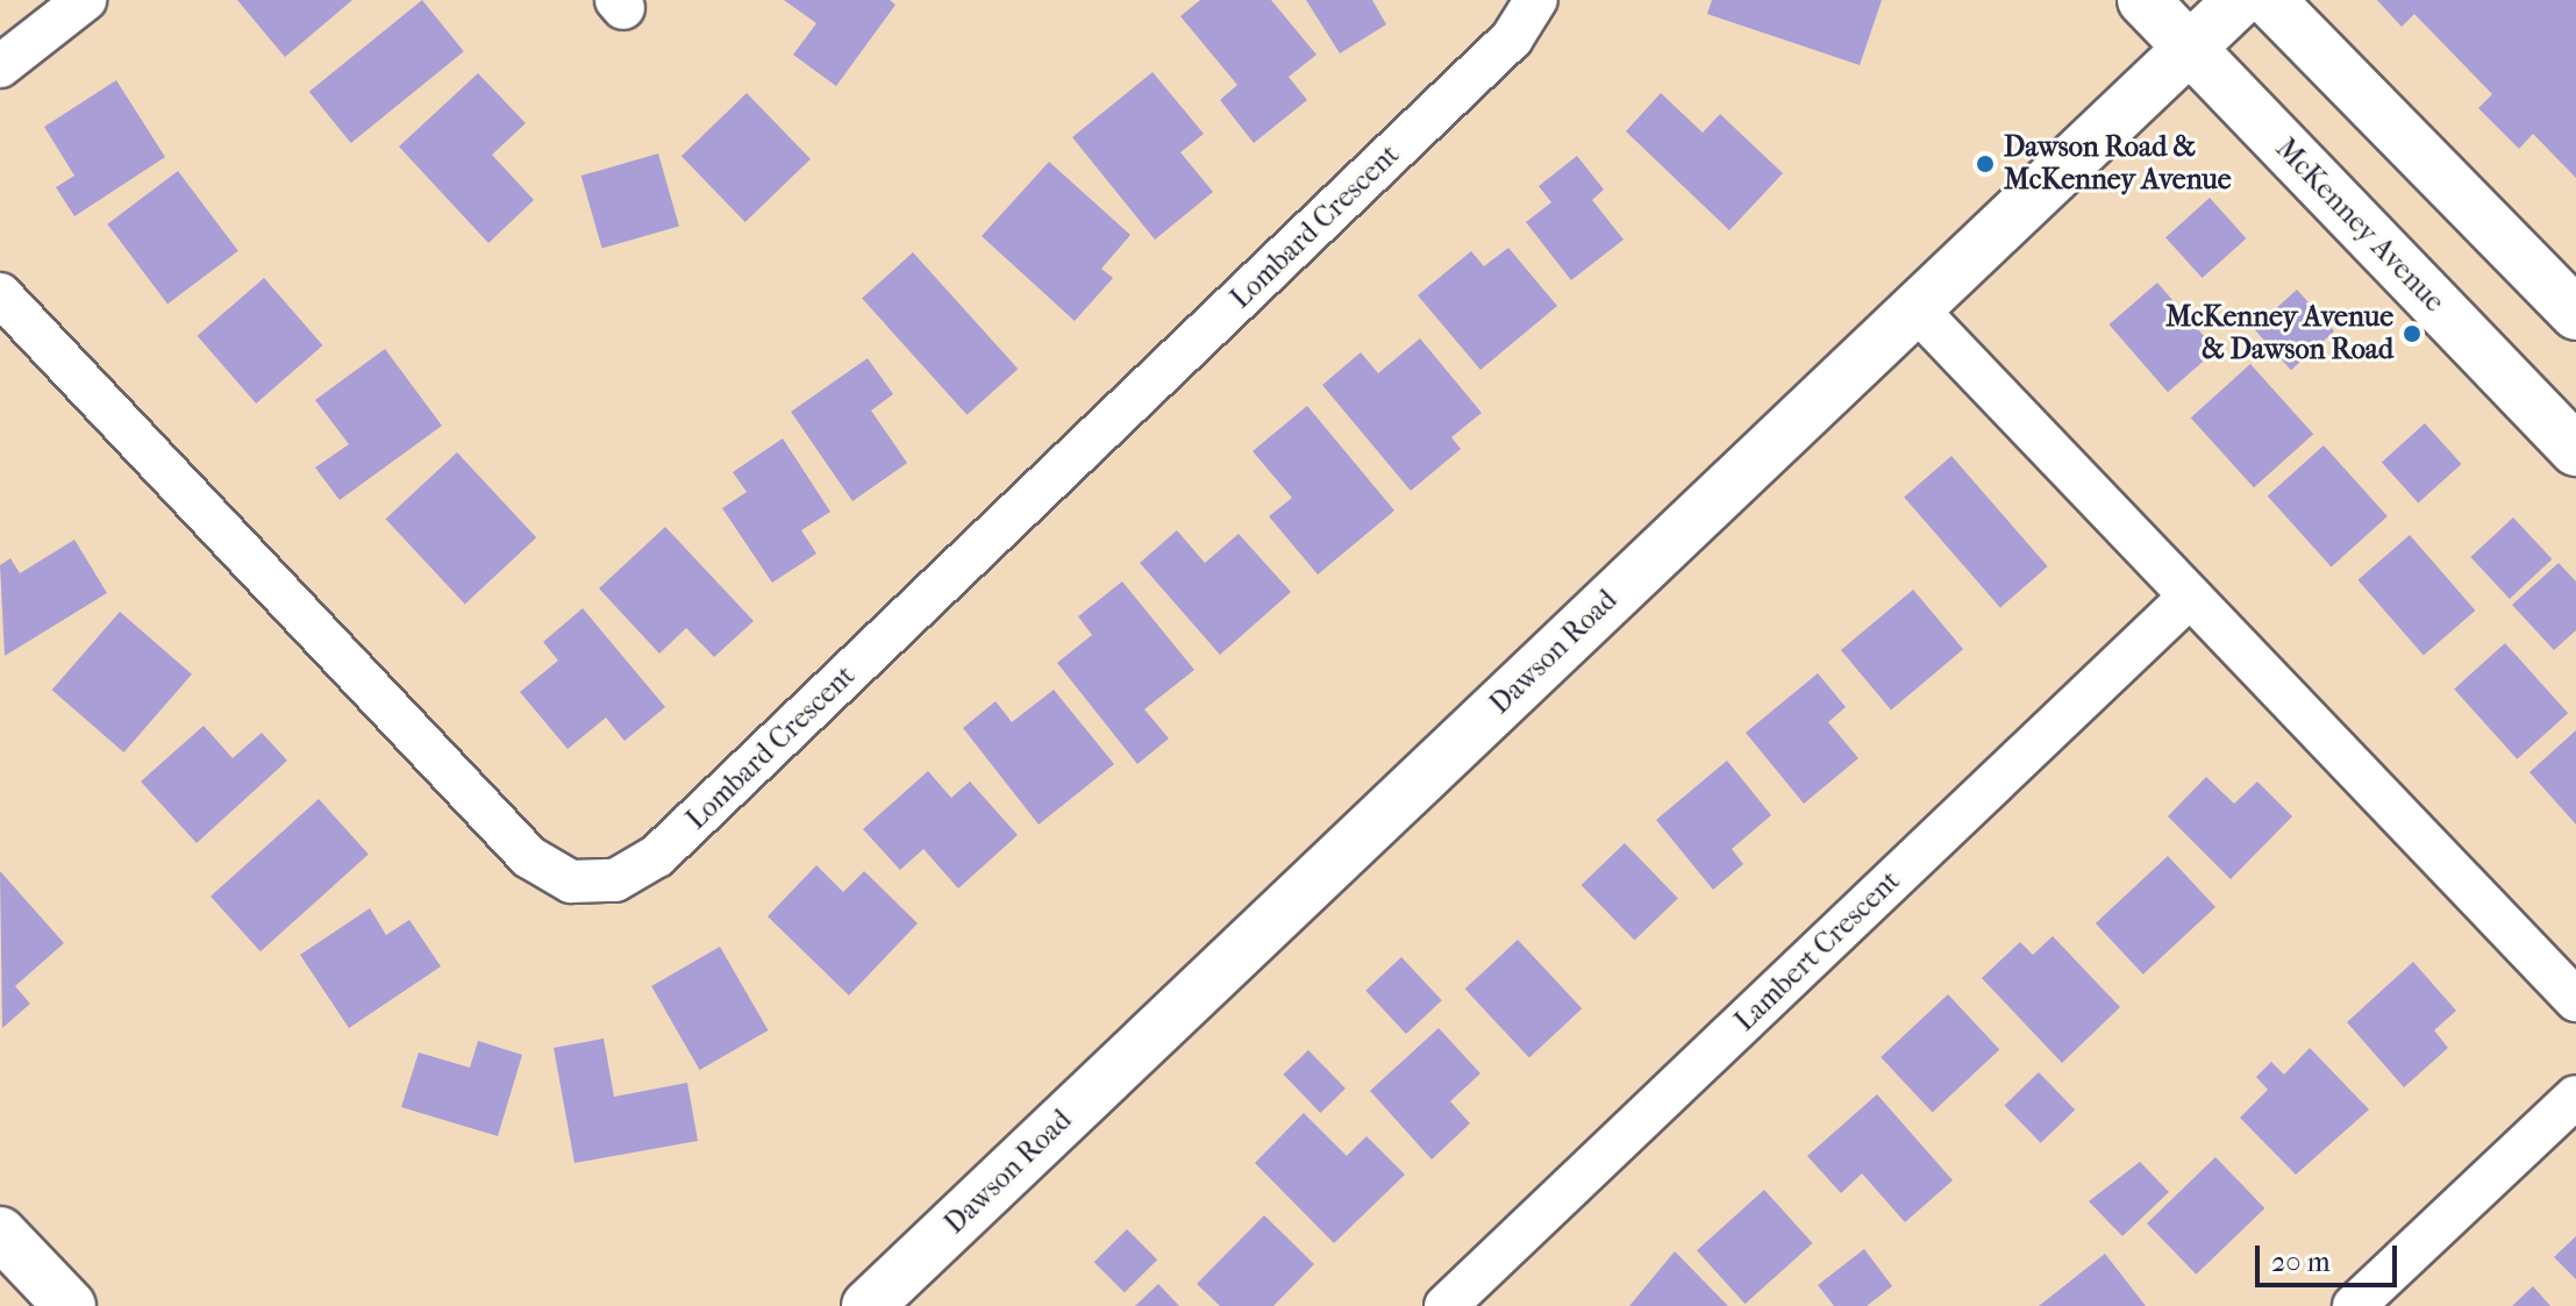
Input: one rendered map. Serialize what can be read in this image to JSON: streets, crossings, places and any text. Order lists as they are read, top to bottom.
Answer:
{
  "streets": {
    "main road": ["McKenney Avenue", "Dawson Road"],
    "street": ["Lombard Crescent", "Lambert Crescent"]
  },
  "crossings": [
    ["McKenney Avenue", "Dawson Road"]
  ],
  "places": ["Dawson Road & McKenney Avenue", "McKenney Avenue & Dawson Road"],
  "scale_bar": "20 m"
}
